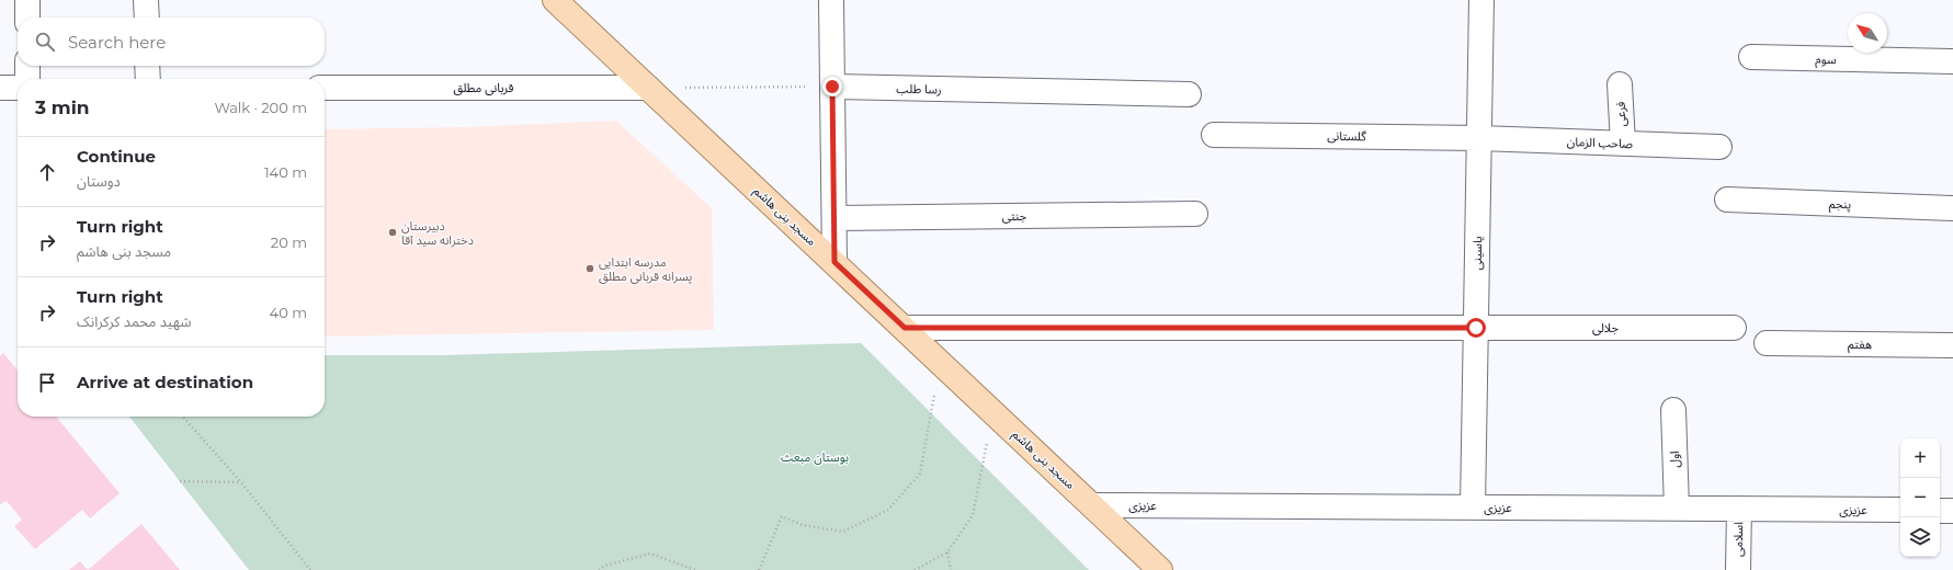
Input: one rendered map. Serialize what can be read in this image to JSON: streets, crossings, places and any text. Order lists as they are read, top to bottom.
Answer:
{
  "streets": {
    "main road": ["مسجد بنی هاشم"],
    "street": [
      "سوم",
      "قربانی مطلق",
      "رسا طلب",
      "فرعی",
      "گلستانی",
      "صاحب الزمان",
      "پنجم",
      "جنتی",
      "یاسینی",
      "جلالی",
      "هفتم",
      "اول",
      "عزیزی",
      "اسلامی"
    ]
  },
  "crossings": [
    ["قربانی مطلق", "مسجد بنی هاشم"],
    ["فرعی", "صاحب الزمان"],
    ["گلستانی", "صاحب الزمان"],
    ["گلستانی", "یاسینی"],
    ["صاحب الزمان", "یاسینی"],
    ["مسجد بنی هاشم", "جلالی"],
    ["مسجد بنی هاشم", "عزیزی"],
    ["یاسینی", "جلالی"],
    ["یاسینی", "عزیزی"],
    ["اول", "عزیزی"],
    ["عزیزی", "اسلامی"]
  ],
  "parks": ["بوستان مبعث"],
  "places": ["دبیرستان دخترانه سید آقا", "مدرسه ابتدایی پسرانه قربانی مطلق"],
  "north": "top left",
  "page": {
    "search": "Search here",
    "heading": ["3 min", "Walk · 200 m"],
    "list": [
      ["Continue", "دوستان", "140 m"],
      ["Turn right", "مسجد بنی هاشم", "20 m"],
      ["Turn right", "شهید محمد کرکرانک", "40 m"],
      "Arrive at destination"
    ],
    "map_buttons": ["+", "−"]
  }
}
